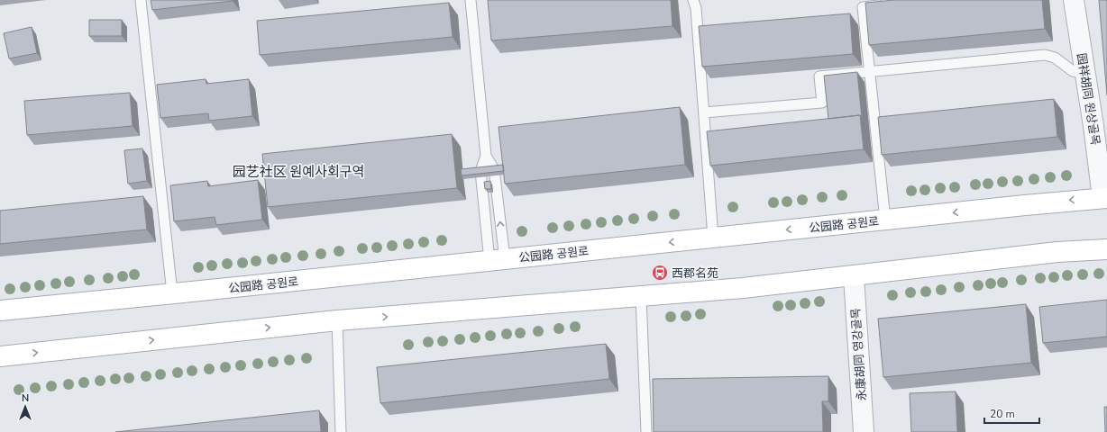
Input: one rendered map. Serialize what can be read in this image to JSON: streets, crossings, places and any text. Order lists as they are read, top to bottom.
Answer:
{
  "streets": {
    "main road": ["公园路 공원로"],
    "street": ["园祥胡同 원상골목", "永康胡同 영강골목"]
  },
  "crossings": [
    ["园祥胡同 원상골목", "公园路 공원로"]
  ],
  "districts": ["园艺社区 원예사회구역"],
  "places": {
    "bus stop": ["西郡名苑"]
  },
  "scale_bar": "20 m",
  "north": "top"
}
